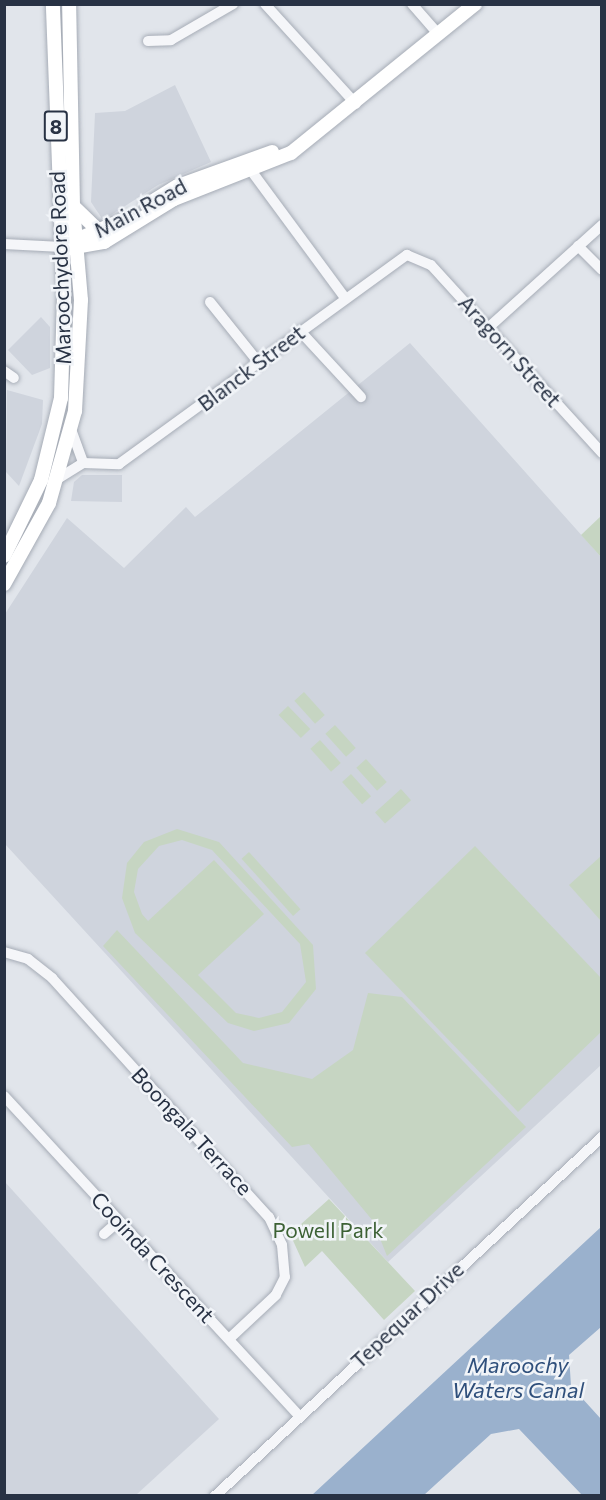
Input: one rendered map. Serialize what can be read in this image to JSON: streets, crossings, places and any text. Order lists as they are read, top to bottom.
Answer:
{
  "streets": {
    "main road": ["8", "Main Road", "Maroochydore Road"],
    "street": [
      "Aragorn Street",
      "Blanck Street",
      "Boongala Terrace",
      "Cooinda Crescent",
      "Tepequar Drive"
    ]
  },
  "crossings": [
    ["Main Road", "Maroochydore Road"],
    ["Aragorn Street", "Blanck Street"],
    ["Boongala Terrace", "Cooinda Crescent"],
    ["Cooinda Crescent", "Tepequar Drive"]
  ],
  "water": ["Maroochy Waters Canal"],
  "parks": ["Powell Park"]
}
